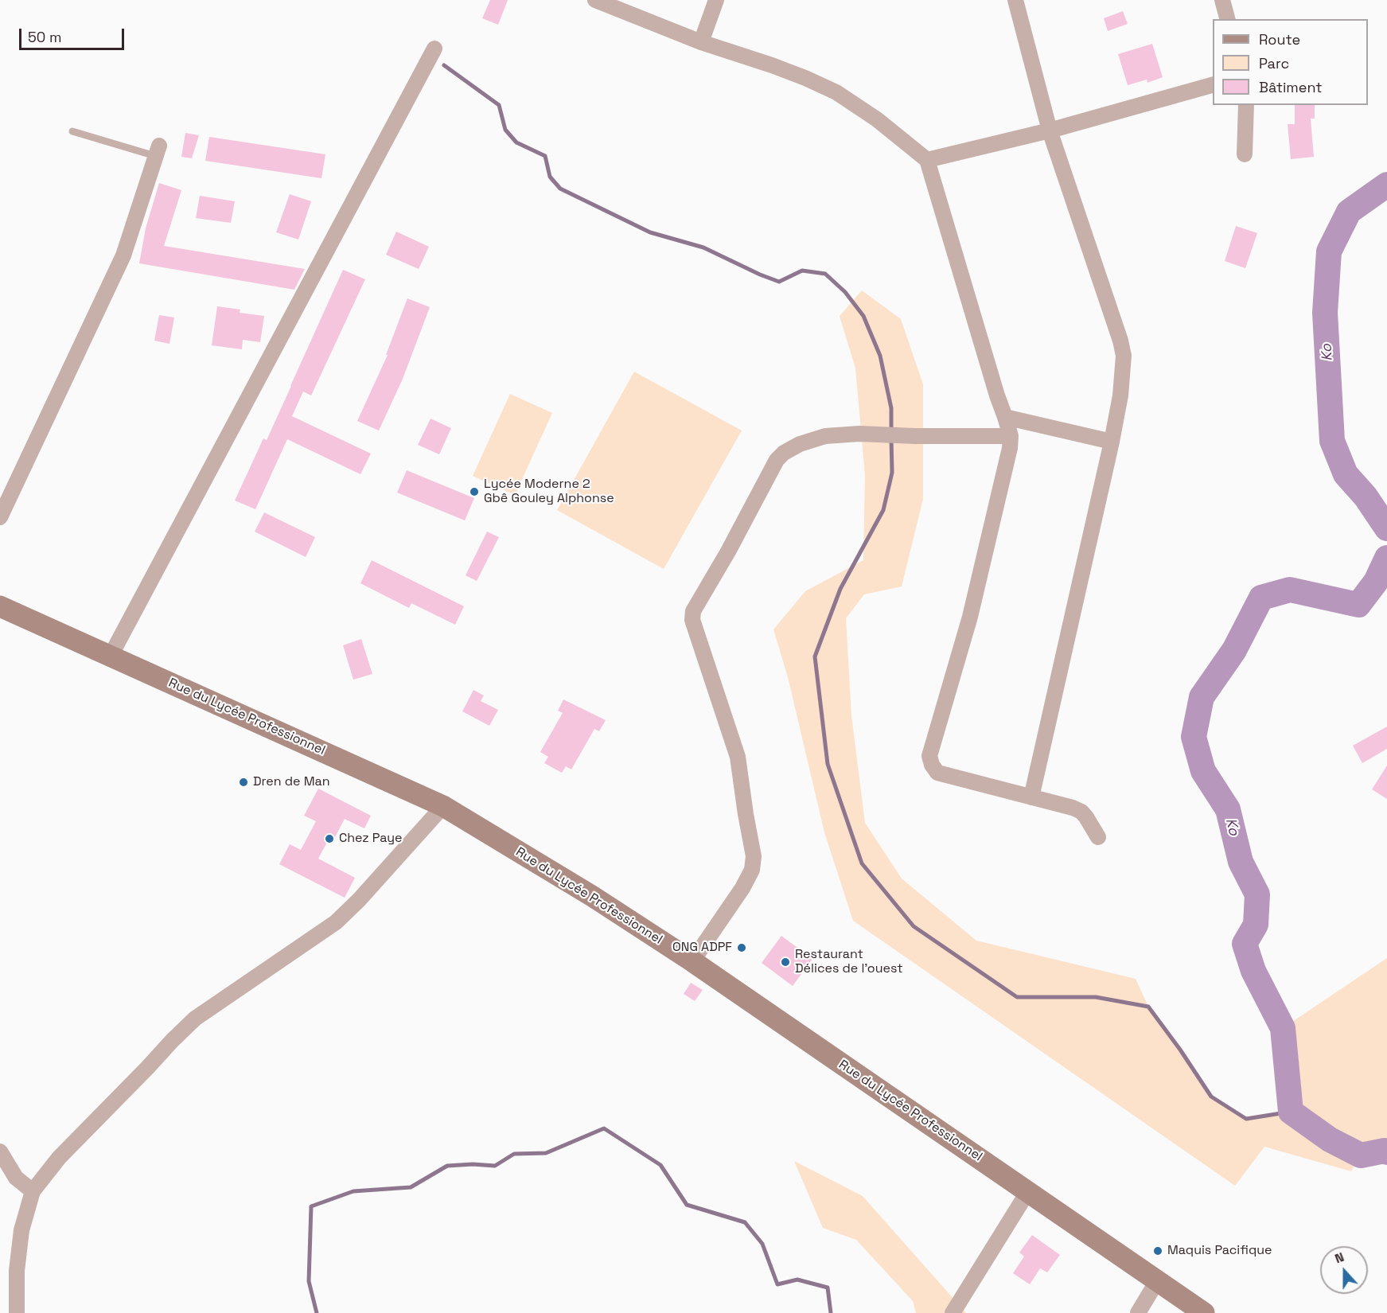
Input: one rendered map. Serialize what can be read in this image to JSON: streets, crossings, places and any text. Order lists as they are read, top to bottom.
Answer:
{
  "streets": {
    "main road": ["Rue du Lycée Professionnel"]
  },
  "water": ["Ko"],
  "places": [
    "Lycée Moderne 2 Gbê Gouley Alphonse",
    "Dren de Man",
    "Chez Paye",
    "ONG ADPF",
    "Restaurant Délices de l'ouest",
    "Maquis Pacifique"
  ],
  "legend": ["Route", "Parc", "Bâtiment"],
  "scale_bar": "50 m",
  "north": "top"
}
